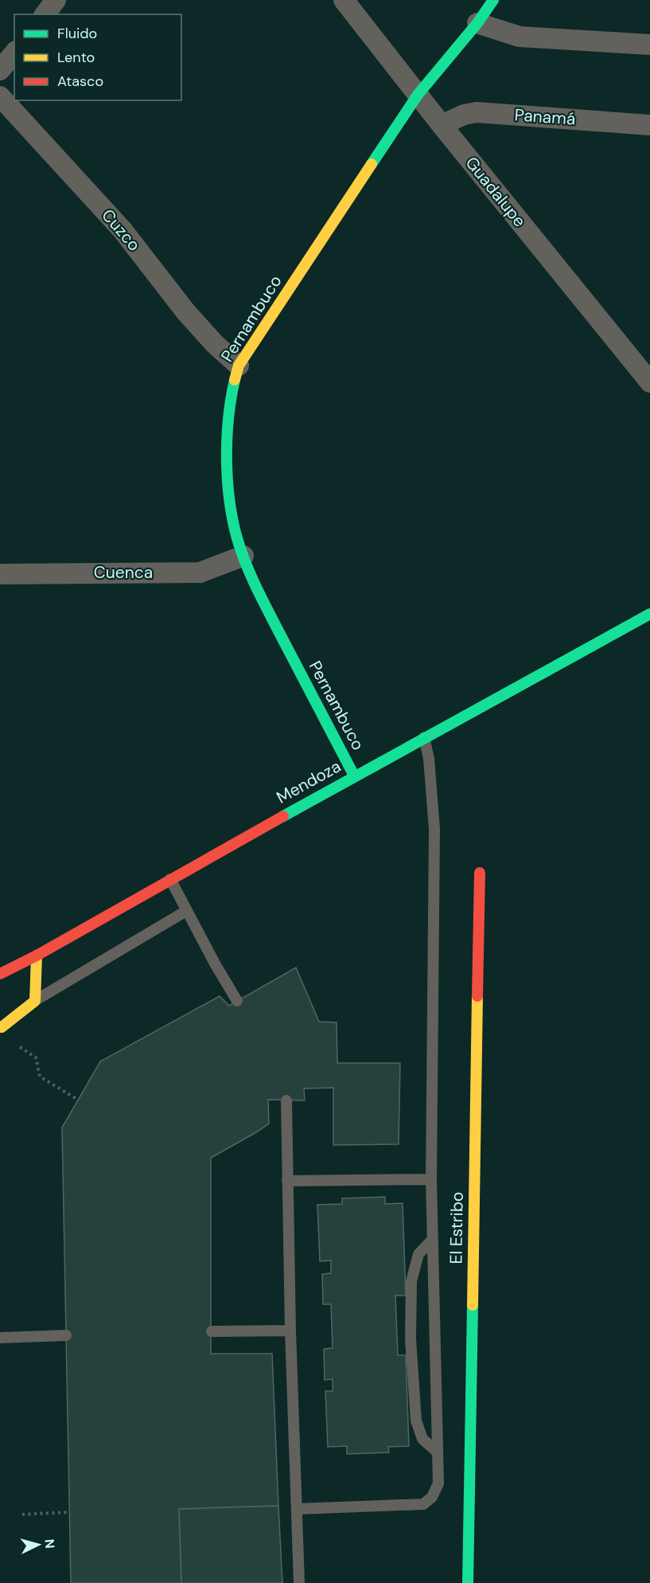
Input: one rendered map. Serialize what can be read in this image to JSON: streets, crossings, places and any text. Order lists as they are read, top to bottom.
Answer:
{
  "streets": {
    "street": [
      "Panamá",
      "Guadalupe",
      "Cuzco",
      "Pernambuco",
      "Cuenca",
      "Mendoza",
      "El Estribo"
    ]
  },
  "crossings": [
    ["Panamá", "Guadalupe"],
    ["Guadalupe", "Pernambuco"],
    ["Cuzco", "Pernambuco"],
    ["Pernambuco", "Cuenca"],
    ["Pernambuco", "Mendoza"]
  ],
  "legend": ["Fluido", "Lento", "Atasco"],
  "north": "right"
}
